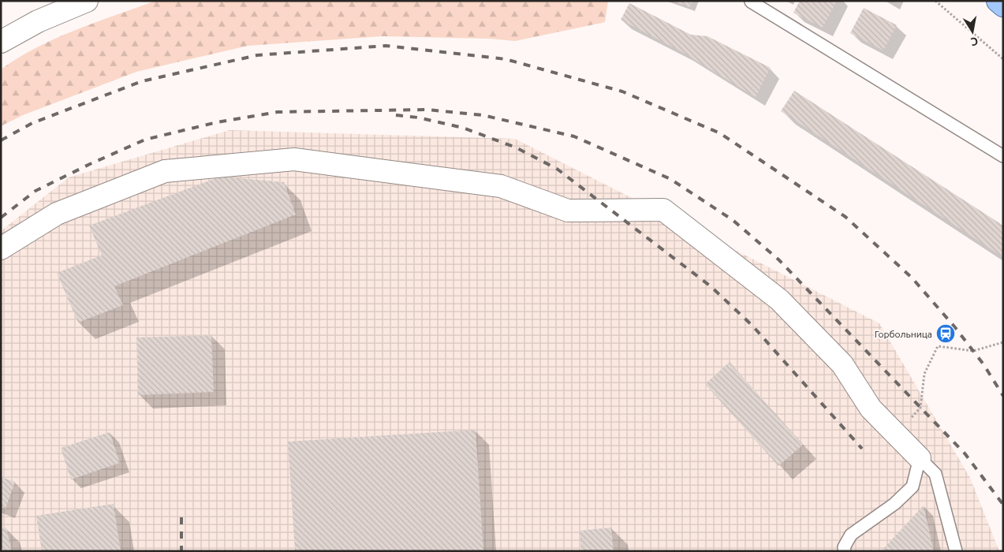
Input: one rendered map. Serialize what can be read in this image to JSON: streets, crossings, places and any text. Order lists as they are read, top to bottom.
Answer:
{
  "places": {
    "station": ["Горбольница"]
  },
  "north": "bottom"
}
